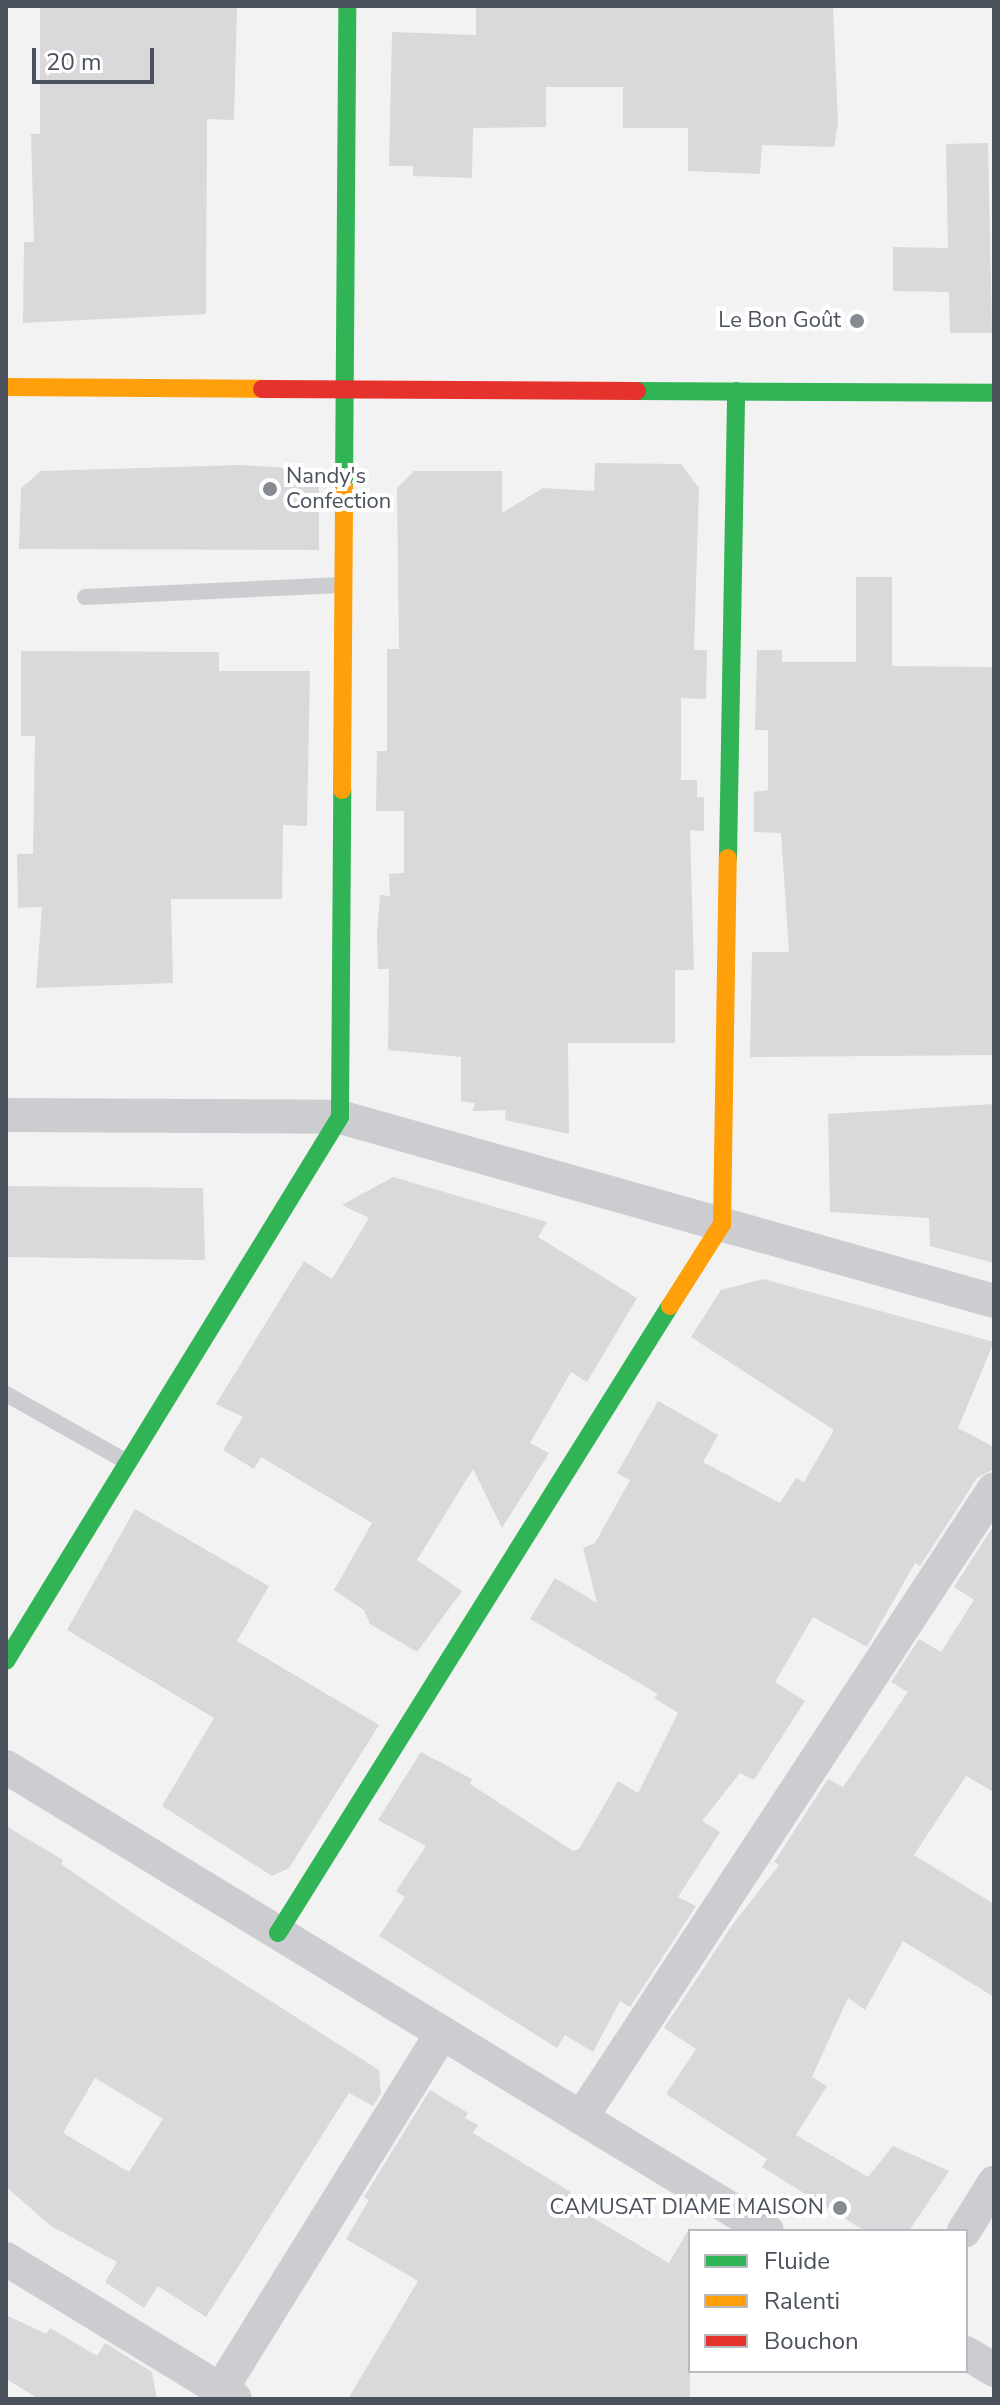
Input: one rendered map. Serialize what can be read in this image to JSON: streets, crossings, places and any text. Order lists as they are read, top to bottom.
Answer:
{
  "places": ["Le Bon Goût", "Nandy's Confection", "CAMUSAT DIAME MAISON"],
  "legend": ["Fluide", "Ralenti", "Bouchon"],
  "scale_bar": "20 m"
}
